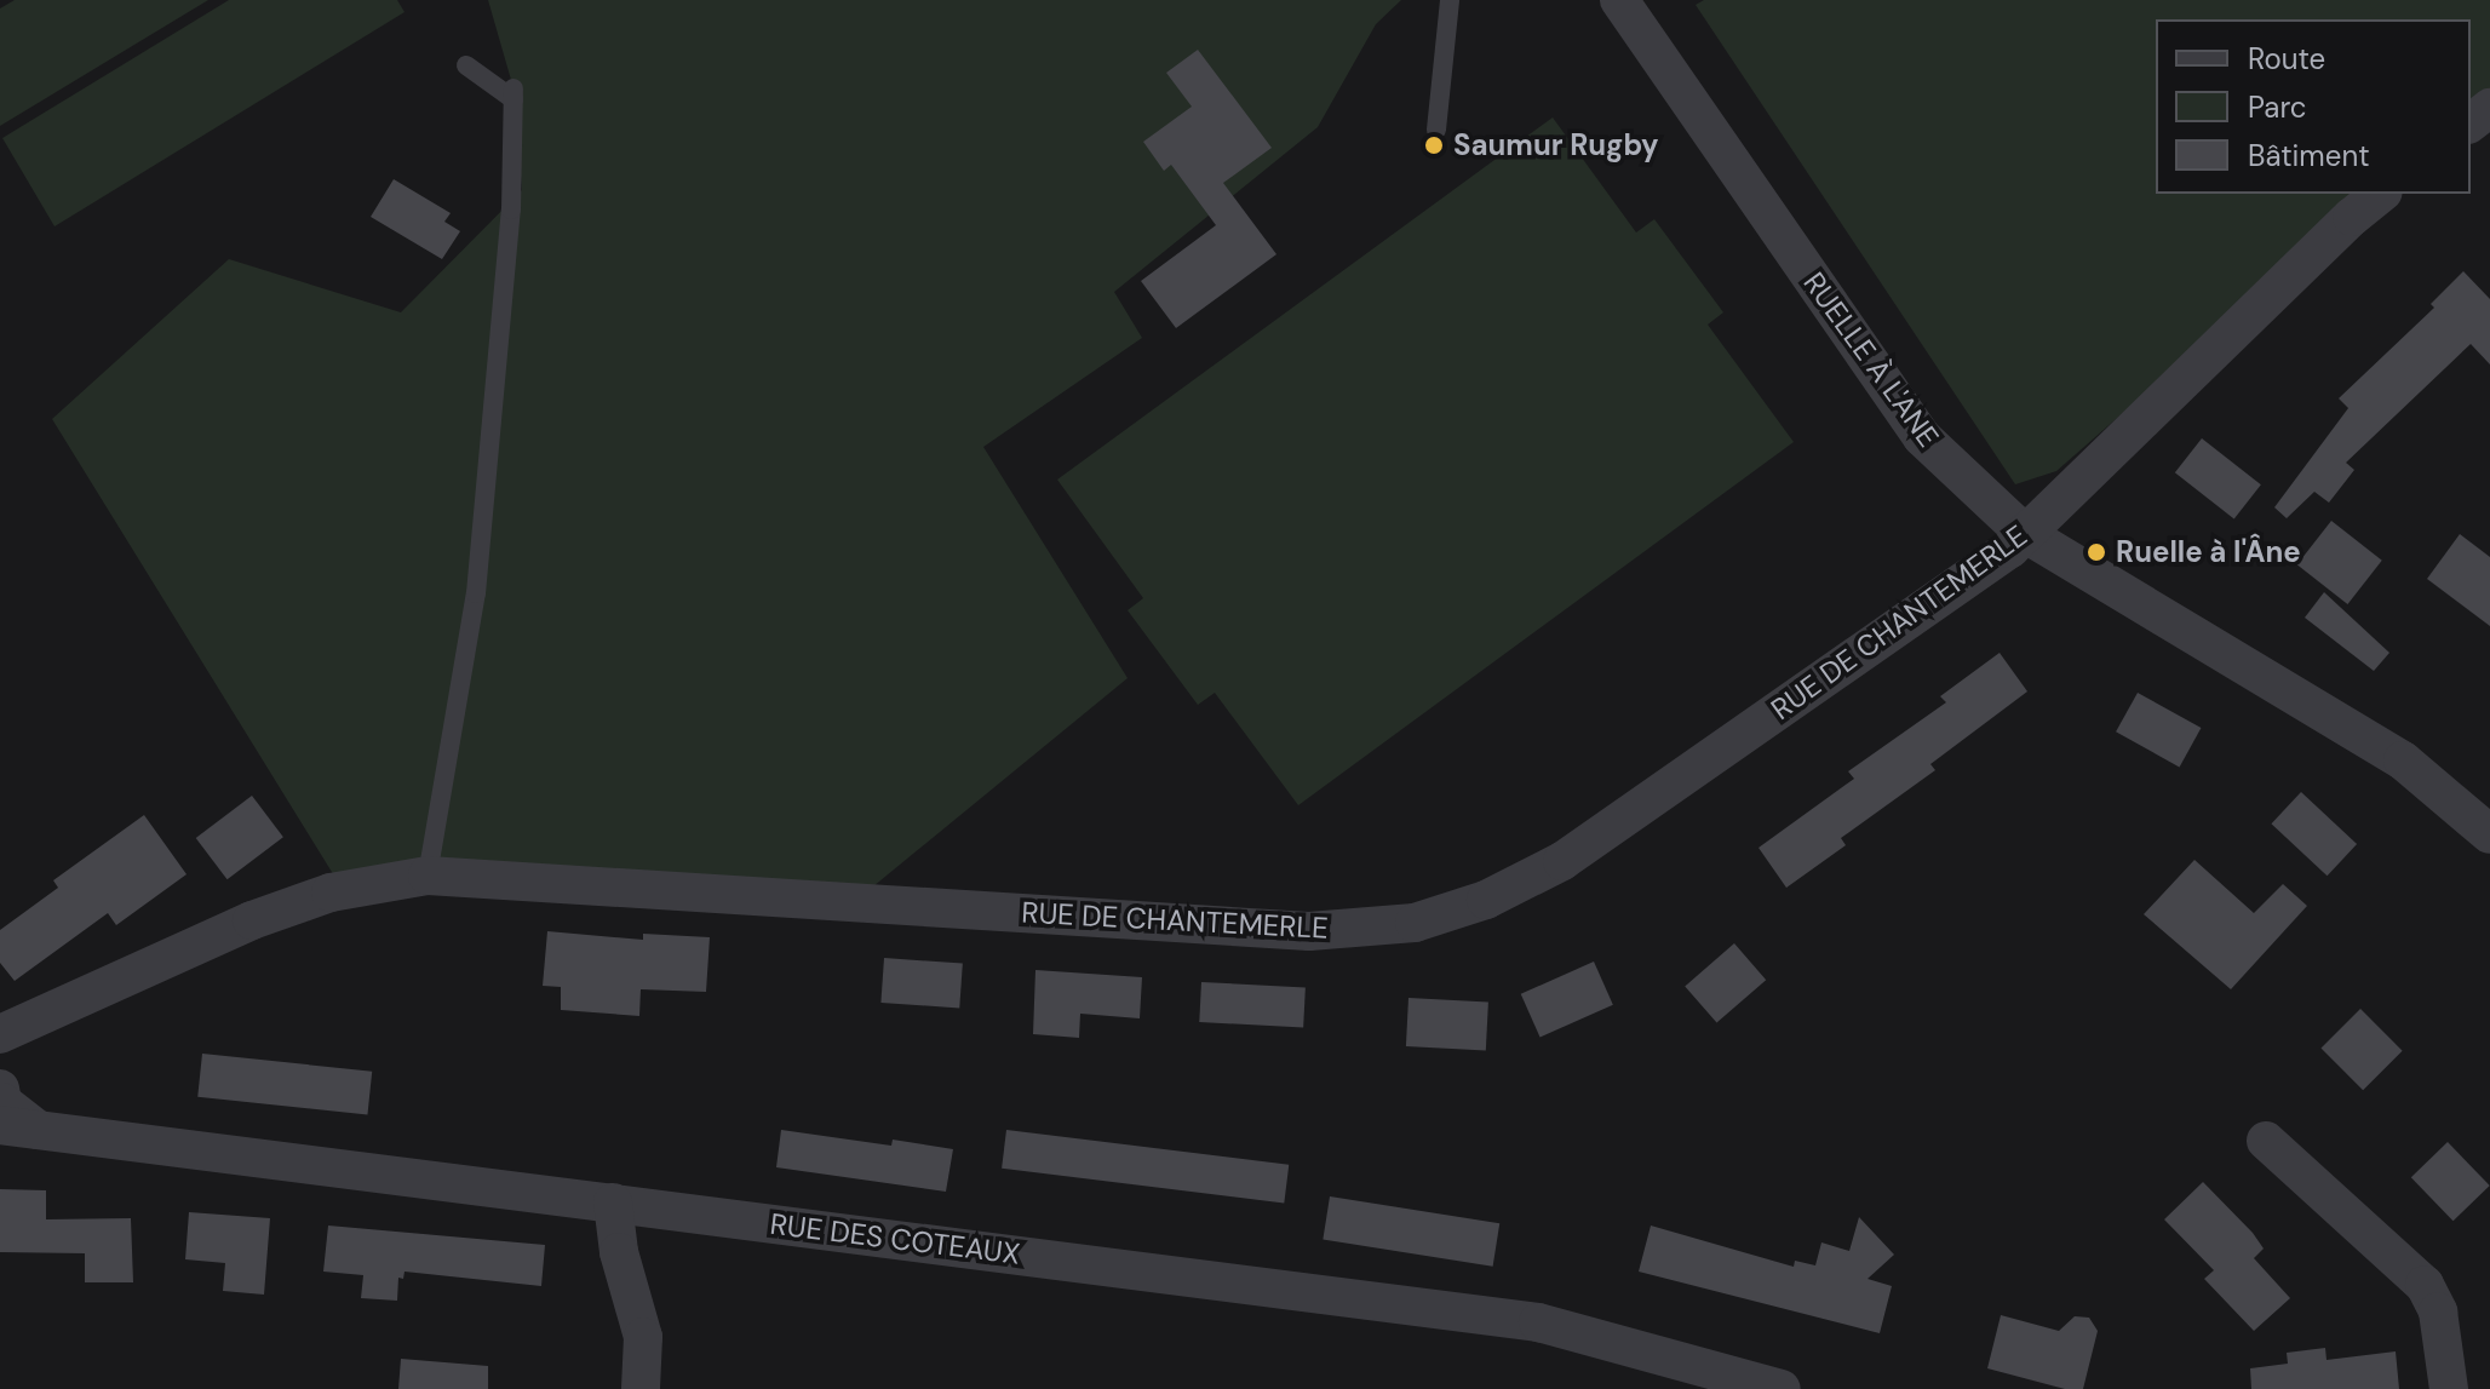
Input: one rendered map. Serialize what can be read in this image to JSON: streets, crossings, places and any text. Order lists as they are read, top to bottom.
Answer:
{
  "streets": {
    "street": ["RUELLE À L'ANE", "RUE DE CHANTEMERLE", "RUE DES COTEAUX"]
  },
  "crossings": [
    ["RUELLE À L'ANE", "RUE DE CHANTEMERLE"]
  ],
  "places": ["Saumur Rugby", "Ruelle à l'Âne"],
  "legend": ["Route", "Parc", "Bâtiment"]
}
